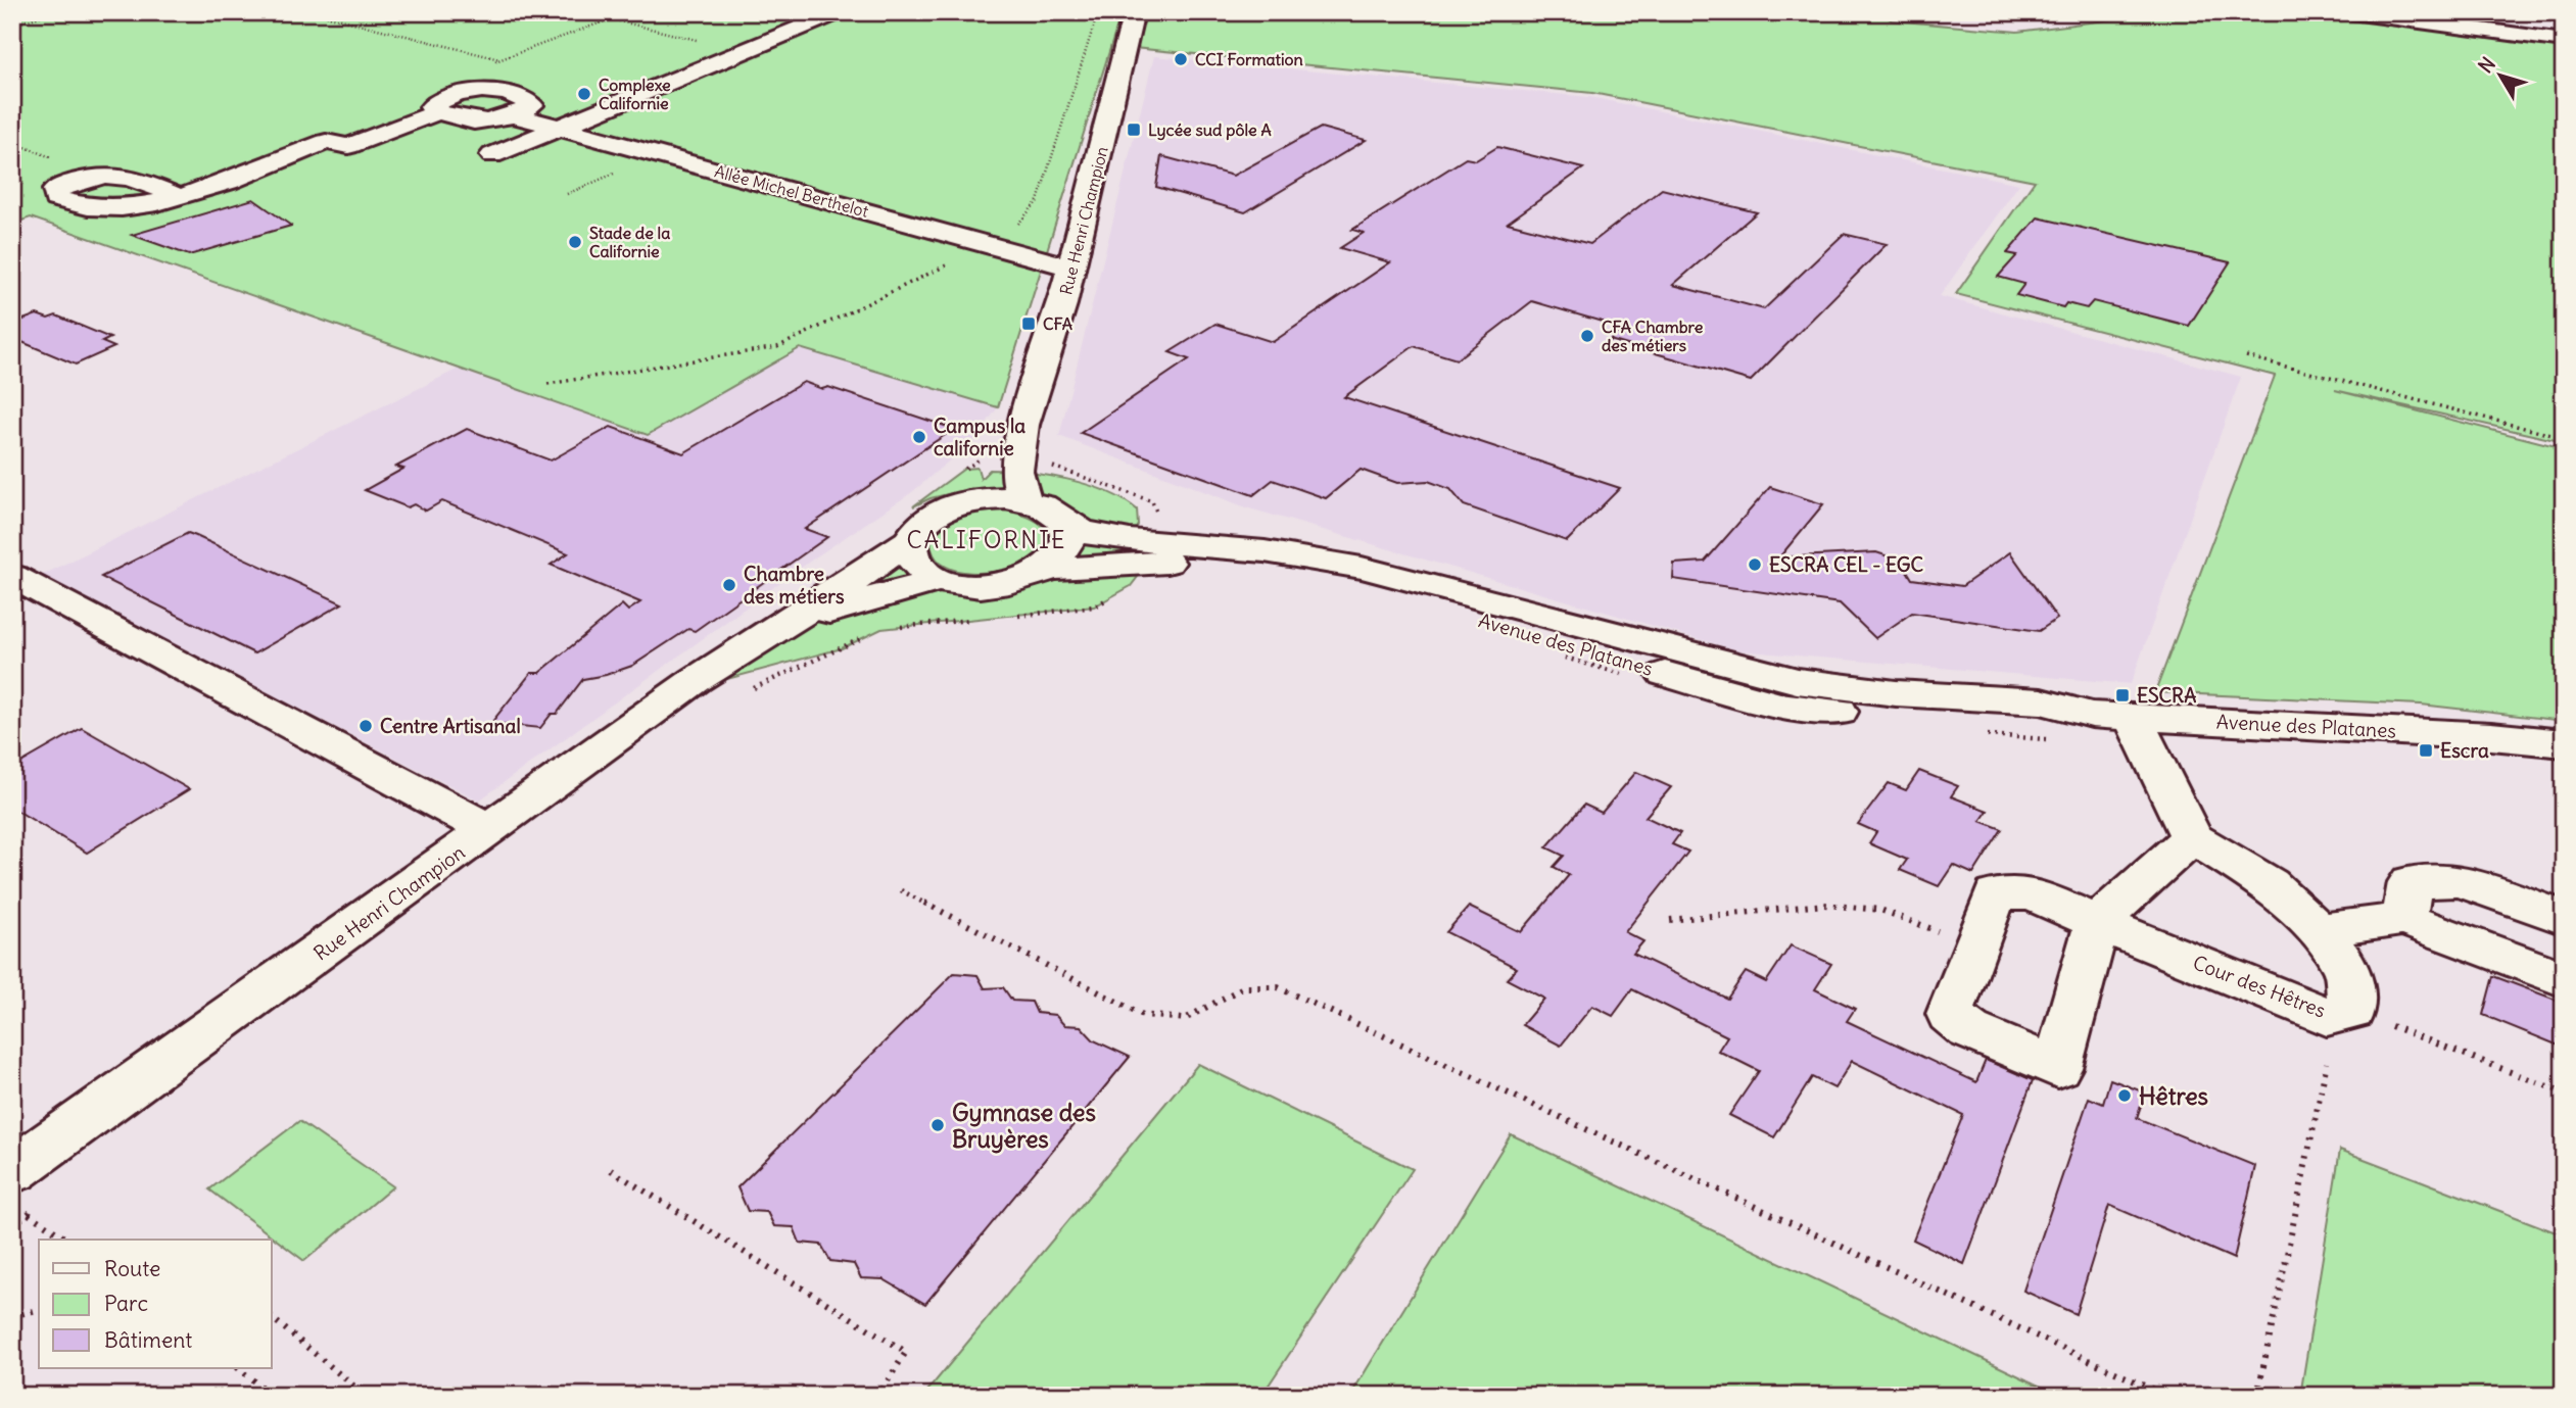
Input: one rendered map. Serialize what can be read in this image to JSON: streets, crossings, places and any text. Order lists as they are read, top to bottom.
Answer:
{
  "streets": {
    "street": [
      "Allée Michel Berthelot",
      "Rue Henri Champion",
      "Avenue des Platanes",
      "Cour des Hêtres"
    ]
  },
  "crossings": [
    ["Allée Michel Berthelot", "Rue Henri Champion"],
    ["Rue Henri Champion", "Avenue des Platanes"]
  ],
  "districts": ["CALIFORNIE"],
  "places": {
    "other": [
      "CCI Formation",
      "Complexe Californie",
      "Stade de la Californie",
      "CFA Chambre des métiers",
      "Campus la californie",
      "ESCRA CEL - EGC",
      "Chambre des métiers",
      "Centre Artisanal",
      "Hêtres",
      "Gymnase des Bruyères"
    ],
    "transit": [
      "Lycée sud pôle A",
      "CFA",
      "ESCRA",
      "Escra"
    ]
  },
  "legend": ["Route", "Parc", "Bâtiment"],
  "north": "top left"
}
